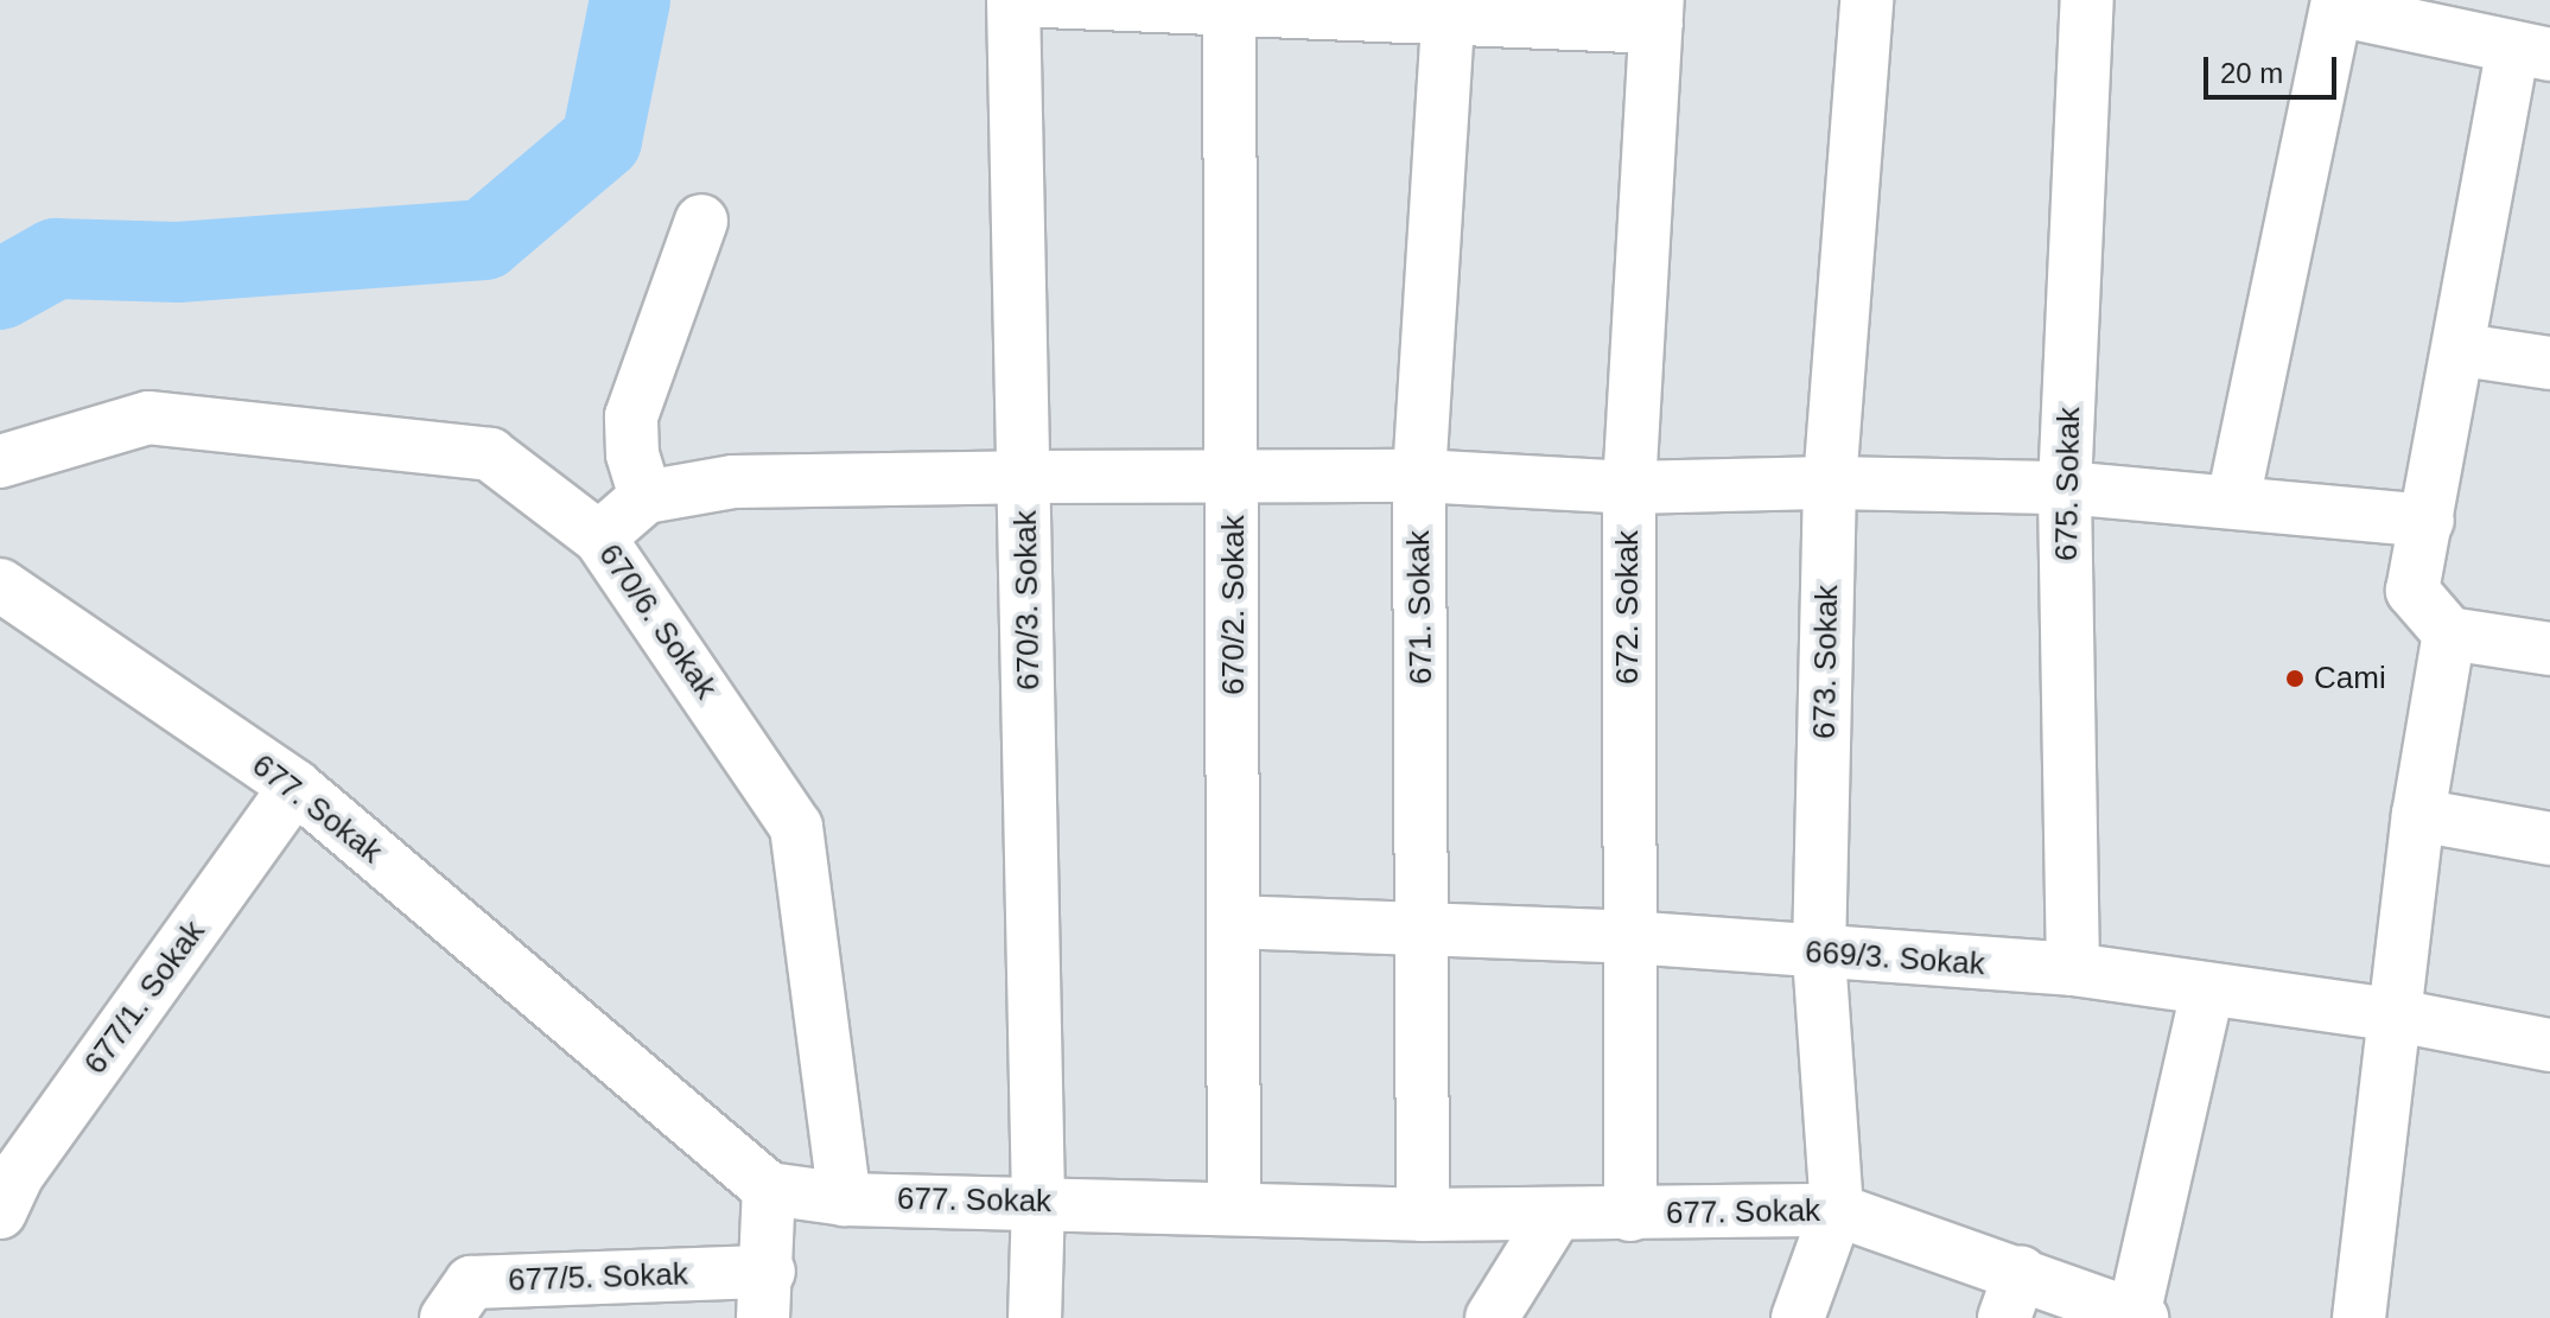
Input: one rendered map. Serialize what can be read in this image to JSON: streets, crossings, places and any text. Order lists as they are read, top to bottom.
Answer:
{
  "streets": {
    "street": [
      "675. Sokak",
      "670/3. Sokak",
      "670/2. Sokak",
      "671. Sokak",
      "672. Sokak",
      "670/6. Sokak",
      "673. Sokak",
      "677. Sokak",
      "669/3. Sokak",
      "677/1. Sokak",
      "677/5. Sokak"
    ]
  },
  "crossings": [
    ["675. Sokak", "669/3. Sokak"],
    ["670/3. Sokak", "677. Sokak"],
    ["670/2. Sokak", "677. Sokak"],
    ["670/2. Sokak", "669/3. Sokak"],
    ["671. Sokak", "677. Sokak"],
    ["671. Sokak", "669/3. Sokak"],
    ["672. Sokak", "677. Sokak"],
    ["672. Sokak", "669/3. Sokak"],
    ["670/6. Sokak", "677. Sokak"],
    ["673. Sokak", "677. Sokak"],
    ["673. Sokak", "669/3. Sokak"],
    ["677. Sokak", "677/1. Sokak"],
    ["677. Sokak", "677/5. Sokak"]
  ],
  "places": ["Cami"],
  "scale_bar": "20 m"
}
